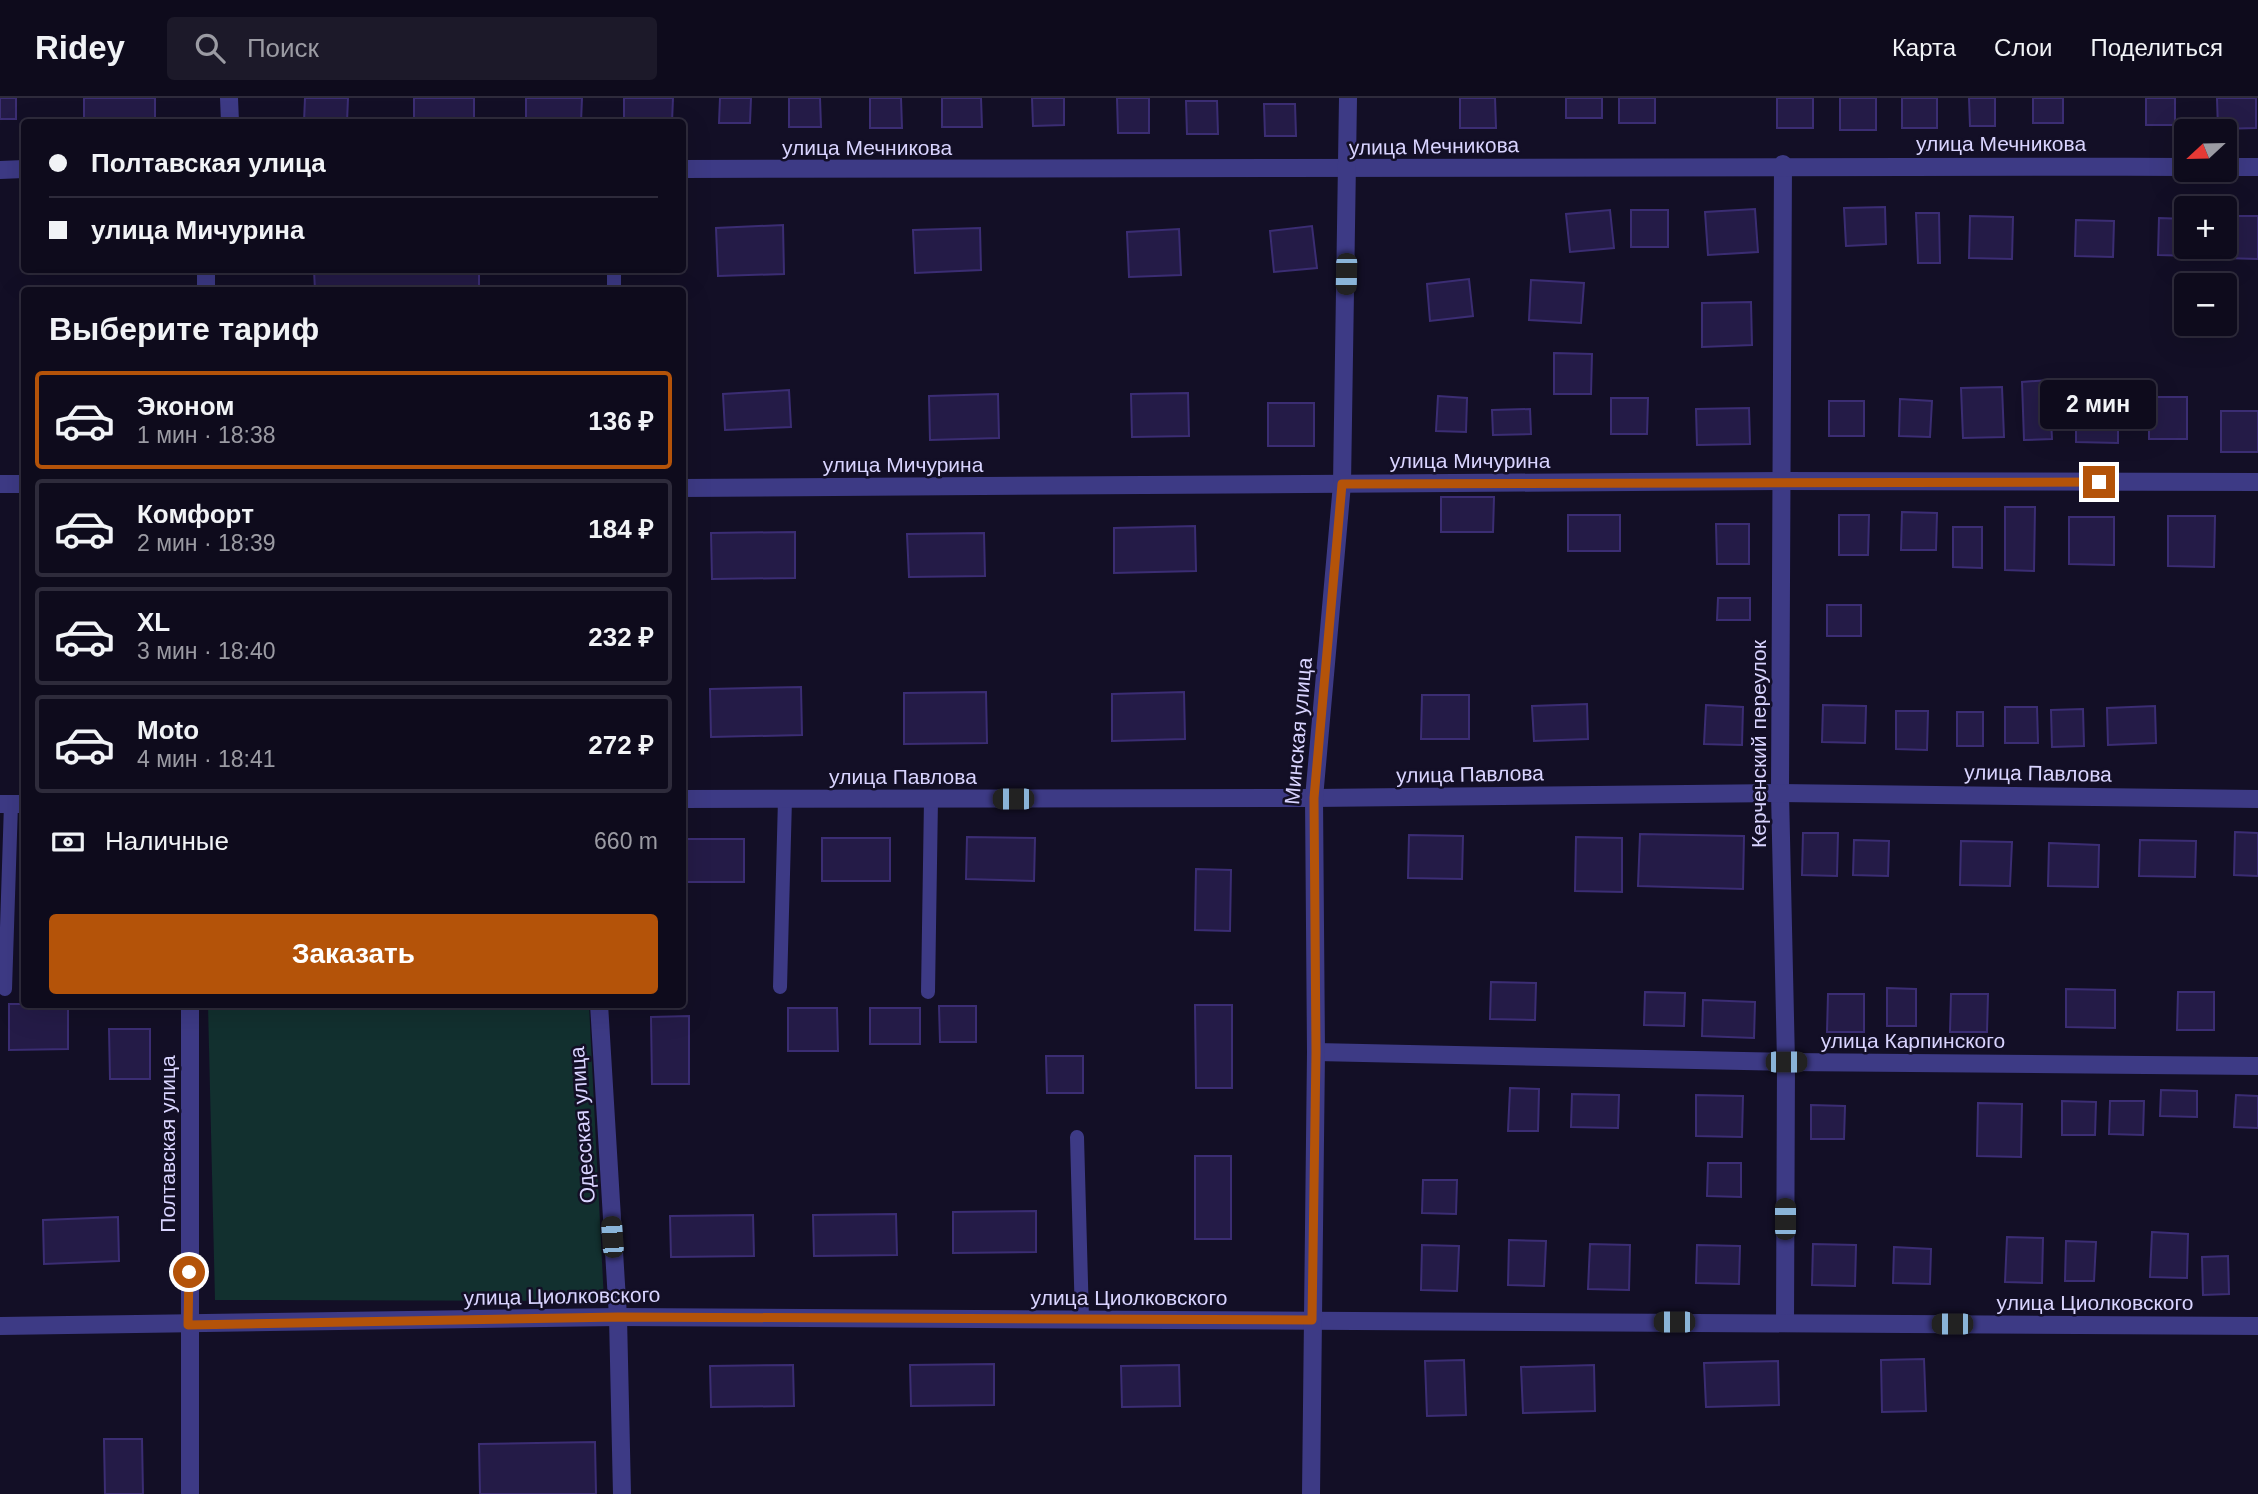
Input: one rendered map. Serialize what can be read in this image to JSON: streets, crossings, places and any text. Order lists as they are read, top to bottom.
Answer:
{
  "streets": {
    "street": [
      "улица Мечникова",
      "улица Мичурина",
      "Минская улица",
      "Керченский переулок",
      "улица Павлова",
      "улица Карпинского",
      "Одесская улица",
      "Полтавская улица",
      "улица Циолковского"
    ]
  },
  "crossings": [
    ["улица Мечникова", "Минская улица"],
    ["улица Мечникова", "Керченский переулок"],
    ["улица Мичурина", "Минская улица"],
    ["улица Мичурина", "Керченский переулок"],
    ["Минская улица", "улица Павлова"],
    ["Минская улица", "улица Карпинского"],
    ["Минская улица", "улица Циолковского"],
    ["Керченский переулок", "улица Павлова"],
    ["Керченский переулок", "улица Карпинского"],
    ["Керченский переулок", "улица Циолковского"],
    ["Одесская улица", "улица Циолковского"],
    ["Полтавская улица", "улица Циолковского"]
  ],
  "north": "left",
  "page": {
    "header": "Ridey",
    "search": "Поиск",
    "nav": ["Карта", "Слои", "Поделиться"],
    "map_buttons": ["+", "−"],
    "banner": ["Полтавская улица", "улица Мичурина"],
    "heading": "Выберите тариф",
    "list": [
      {
        "name": "Эконом",
        "note": "1 мин · 18:38",
        "value": "136 ₽"
      },
      {
        "name": "Комфорт",
        "note": "2 мин · 18:39",
        "value": "184 ₽"
      },
      {
        "name": "XL",
        "note": "3 мин · 18:40",
        "value": "232 ₽"
      },
      {
        "name": "Moto",
        "note": "4 мин · 18:41",
        "value": "272 ₽"
      }
    ],
    "bubble": "2 мин",
    "pay": ["Наличные", "660 m"],
    "buttons": "Заказать"
  }
}
